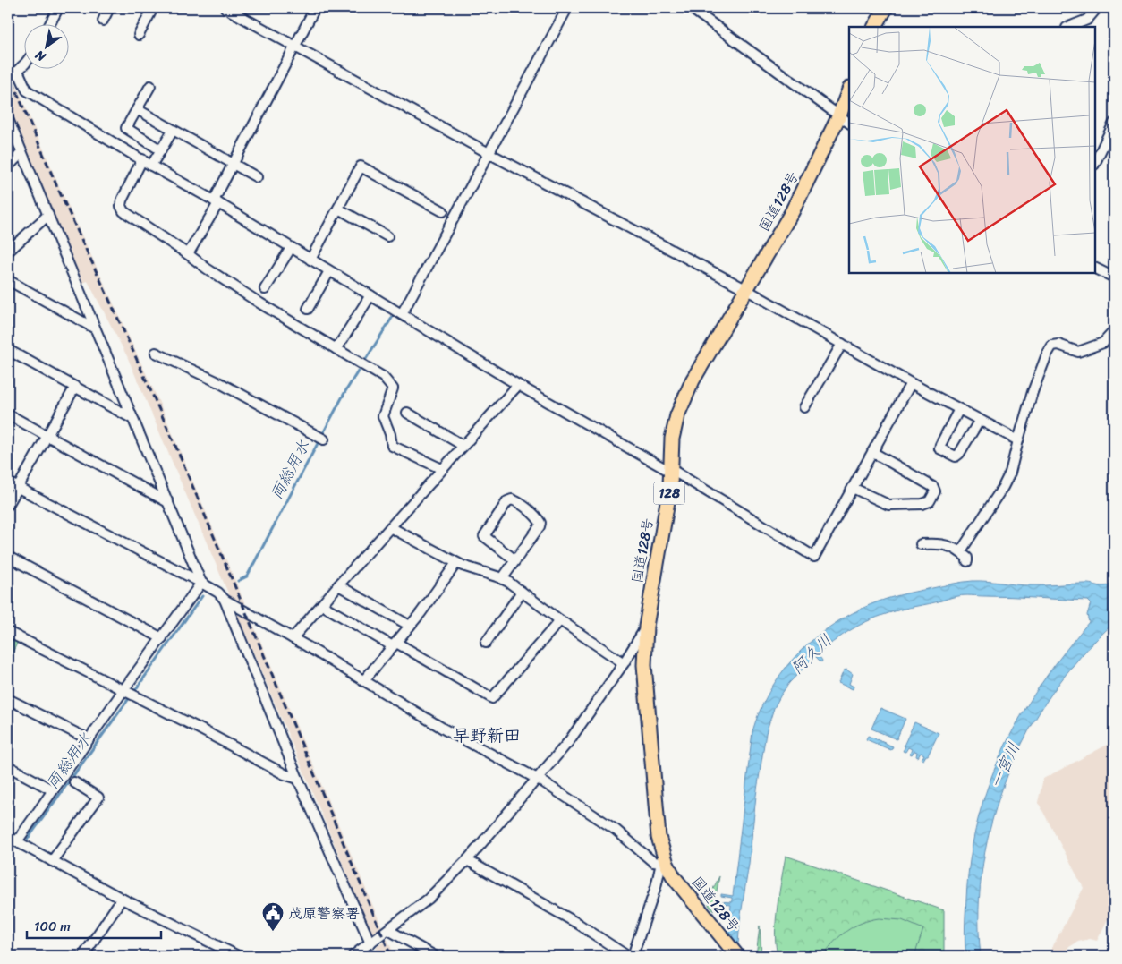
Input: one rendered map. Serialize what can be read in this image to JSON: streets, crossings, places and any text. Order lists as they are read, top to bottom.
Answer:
{
  "streets": {
    "highway": ["国道128号", "128"]
  },
  "districts": ["早野新田"],
  "water": ["両総用水", "阿久川", "一宮川"],
  "places": {
    "public building": ["茂原警察署"]
  },
  "scale_bar": "100 m",
  "north": "bottom left"
}
